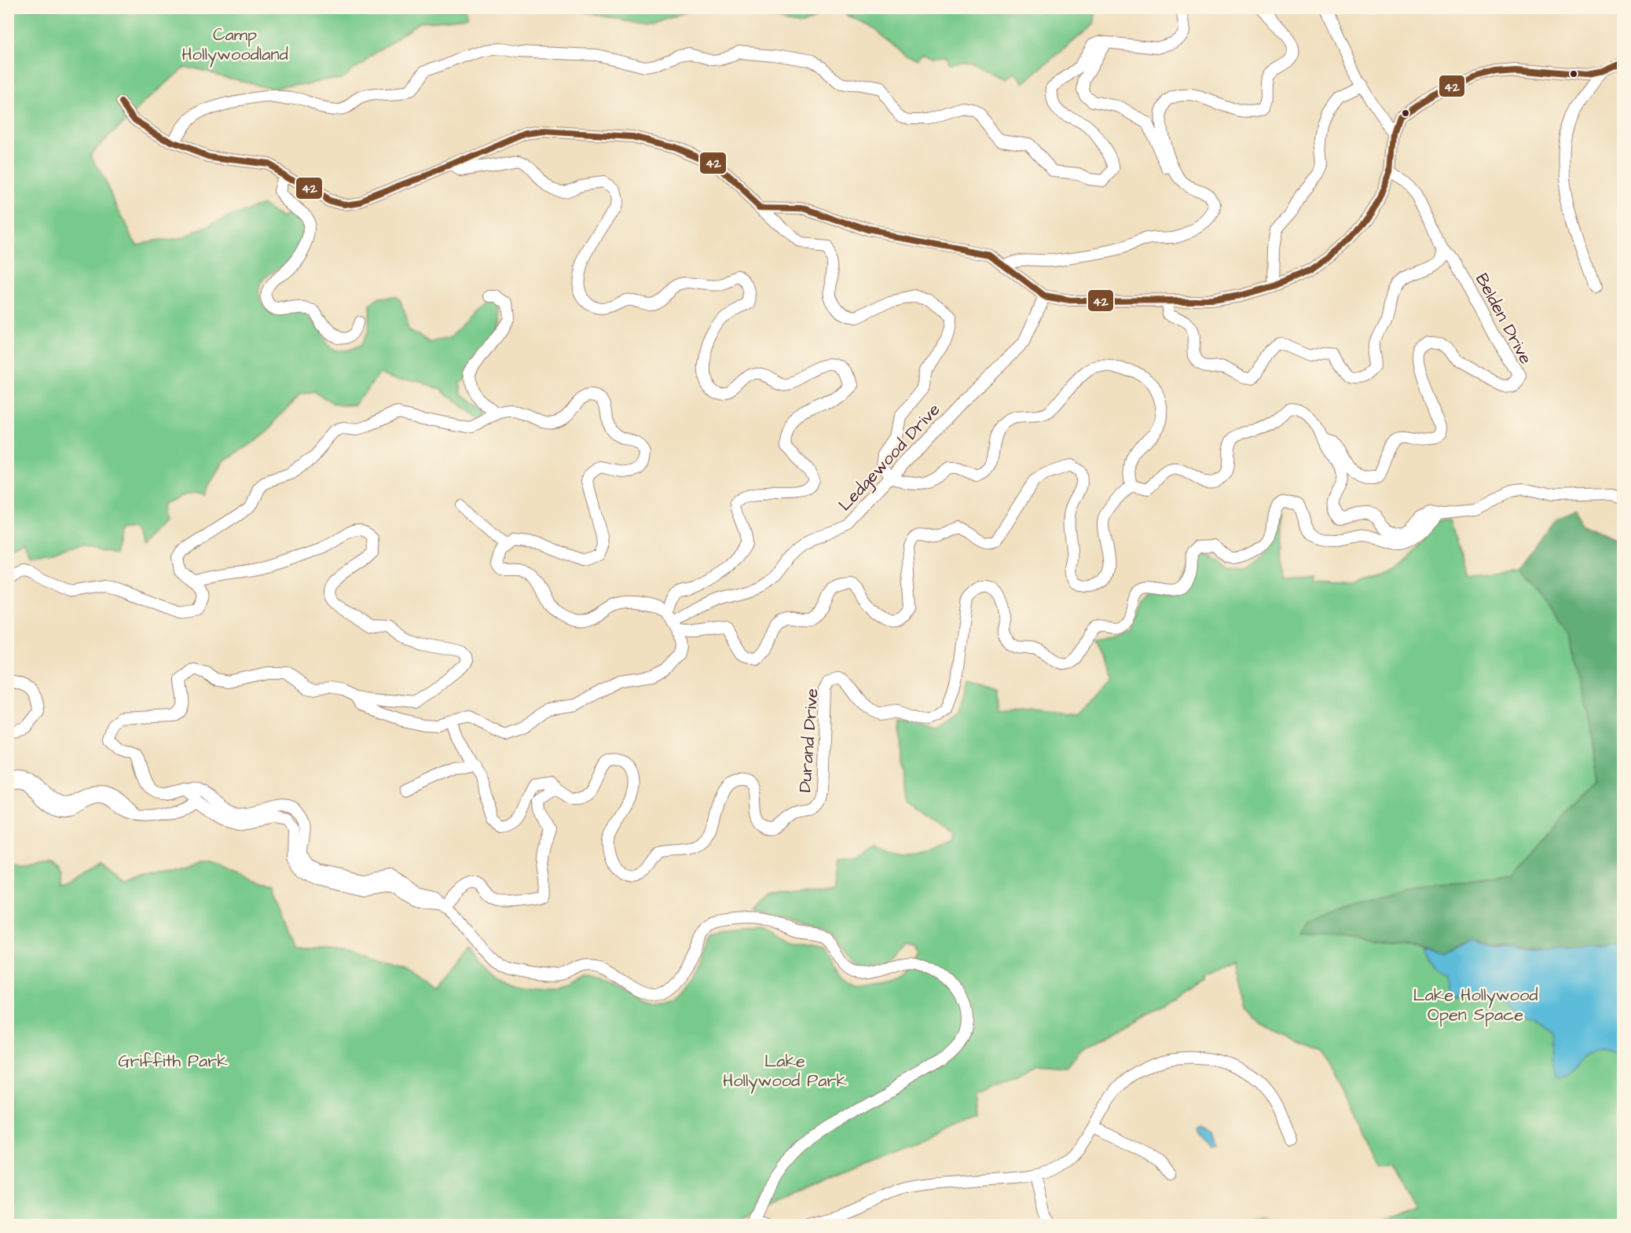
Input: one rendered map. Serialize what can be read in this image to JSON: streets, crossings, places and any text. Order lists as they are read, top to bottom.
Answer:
{
  "streets": {
    "street": ["Belden Drive", "Ledgewood Drive", "Durand Drive"]
  },
  "parks": [
    "Camp Hollywoodland",
    "Lake Hollywood Open Space",
    "Griffith Park",
    "Lake Hollywood Park"
  ],
  "lines": ["transit line 42"]
}
